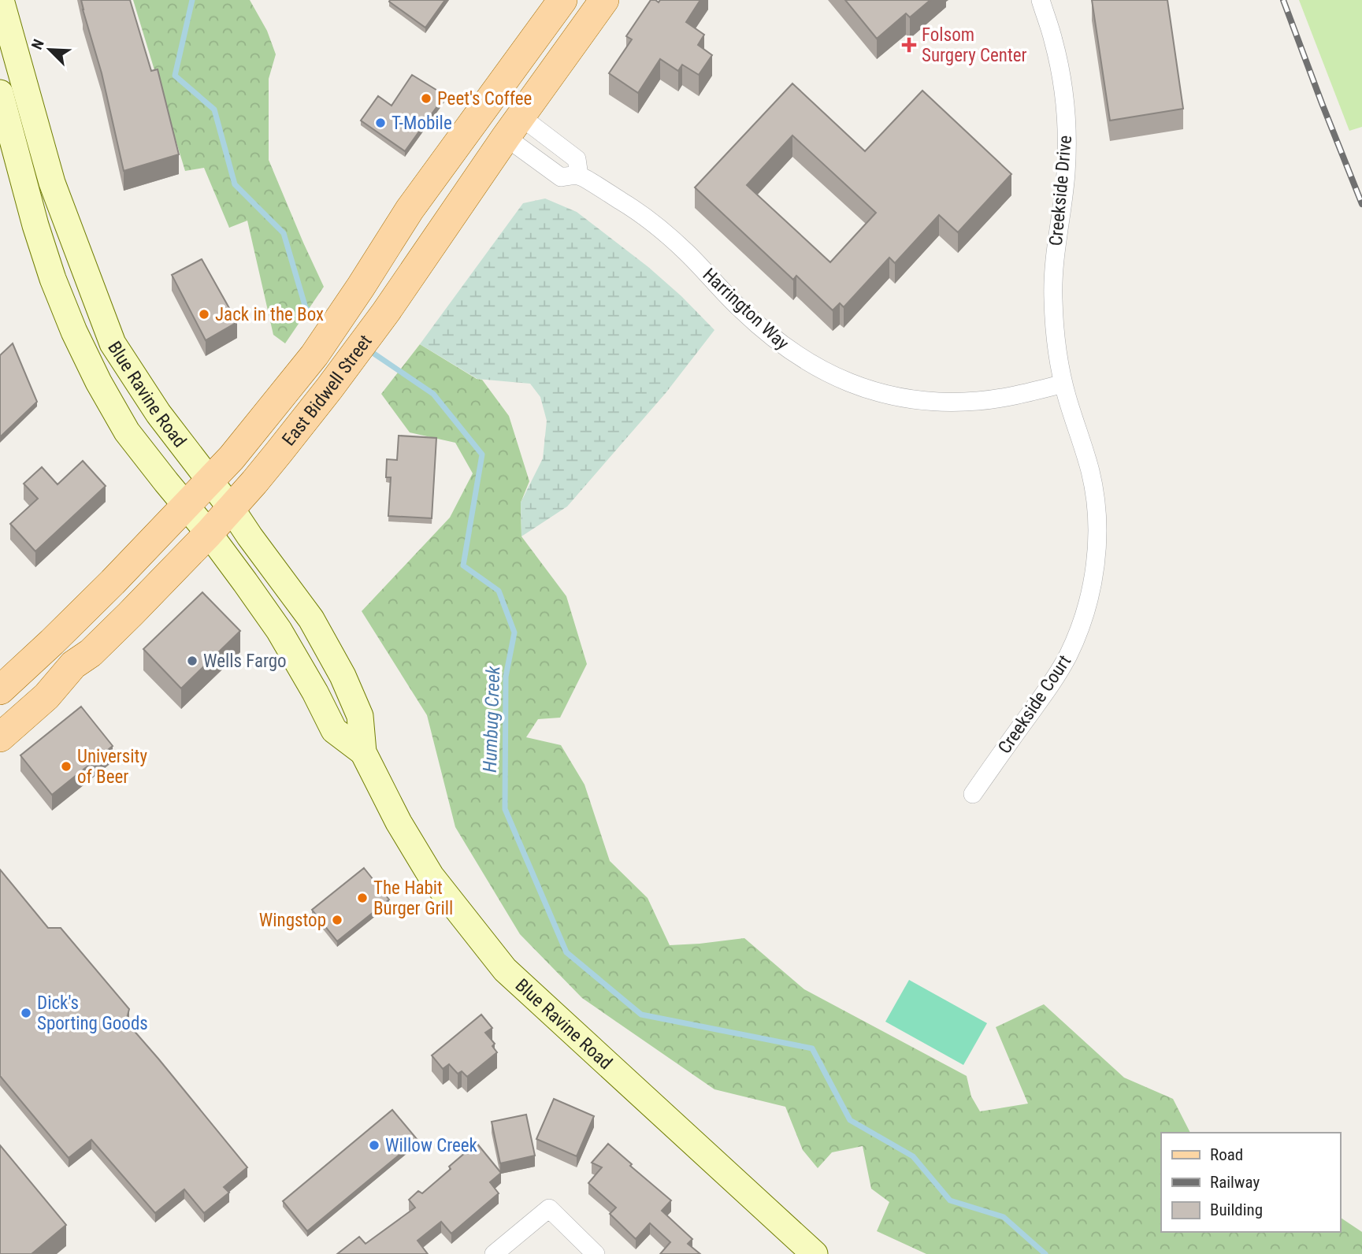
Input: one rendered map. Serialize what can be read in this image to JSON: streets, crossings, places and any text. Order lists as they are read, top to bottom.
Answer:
{
  "streets": {
    "main road": ["East Bidwell Street", "Blue Ravine Road"],
    "street": ["Creekside Drive", "Harrington Way", "Creekside Court"]
  },
  "crossings": [
    ["Creekside Drive", "Harrington Way"],
    ["Creekside Drive", "Creekside Court"],
    ["Harrington Way", "East Bidwell Street"],
    ["Harrington Way", "Creekside Court"],
    ["East Bidwell Street", "Blue Ravine Road"]
  ],
  "water": ["Humbug Creek"],
  "places": {
    "health": ["Folsom Surgery Center"],
    "other": [
      "Peet's Coffee",
      "T-Mobile",
      "Jack in the Box",
      "Wells Fargo",
      "University of Beer",
      "The Habit Burger Grill",
      "Wingstop",
      "Dick's Sporting Goods",
      "Willow Creek"
    ]
  },
  "legend": ["Road", "Railway", "Building"],
  "north": "top left"
}
